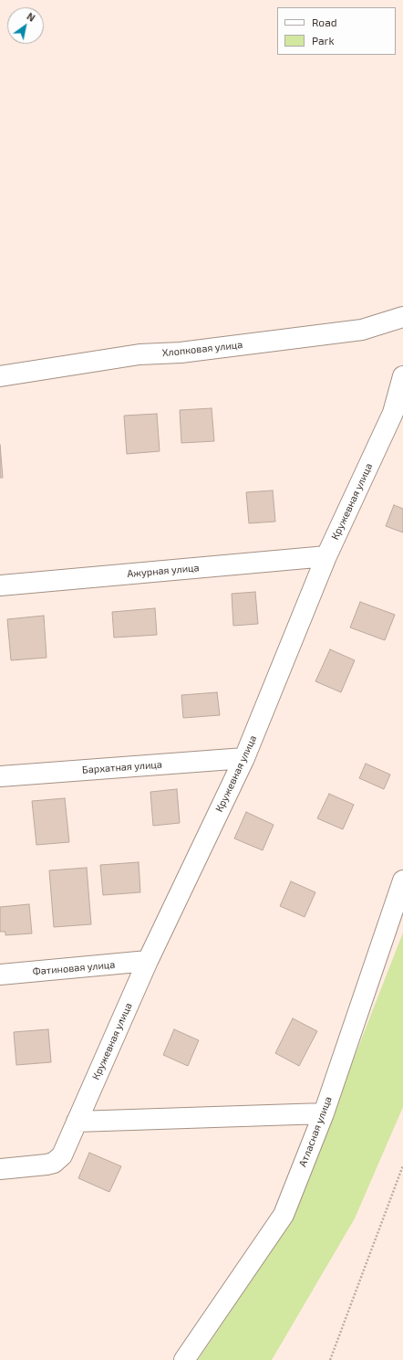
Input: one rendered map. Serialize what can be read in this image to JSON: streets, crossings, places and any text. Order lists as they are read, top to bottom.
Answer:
{
  "streets": {
    "street": [
      "Хлопковая улица",
      "Кружевная улица",
      "Ажурная улица",
      "Бархатная улица",
      "Фатиновая улица",
      "Атласная улица"
    ]
  },
  "crossings": [
    ["Кружевная улица", "Ажурная улица"],
    ["Кружевная улица", "Бархатная улица"],
    ["Кружевная улица", "Фатиновая улица"]
  ],
  "legend": ["Road", "Park"],
  "north": "top right"
}
